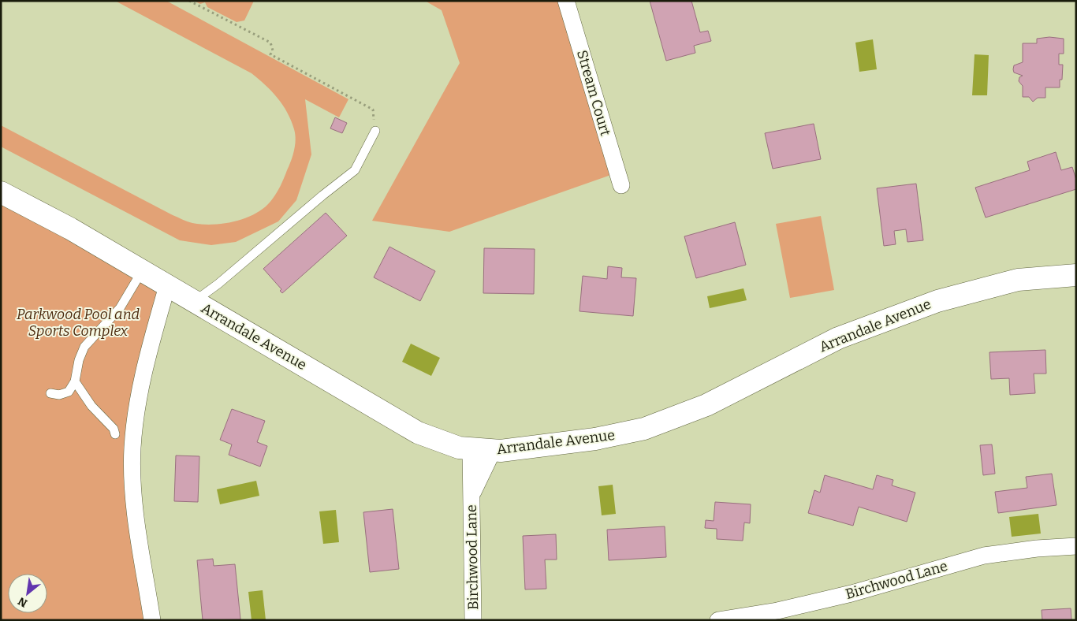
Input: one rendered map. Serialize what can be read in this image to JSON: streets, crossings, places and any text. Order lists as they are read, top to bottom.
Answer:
{
  "streets": {
    "street": ["Stream Court", "Arrandale Avenue", "Birchwood Lane"]
  },
  "crossings": [
    ["Arrandale Avenue", "Birchwood Lane"]
  ],
  "parks": ["Parkwood Pool and Sports Complex"],
  "north": "bottom left"
}
